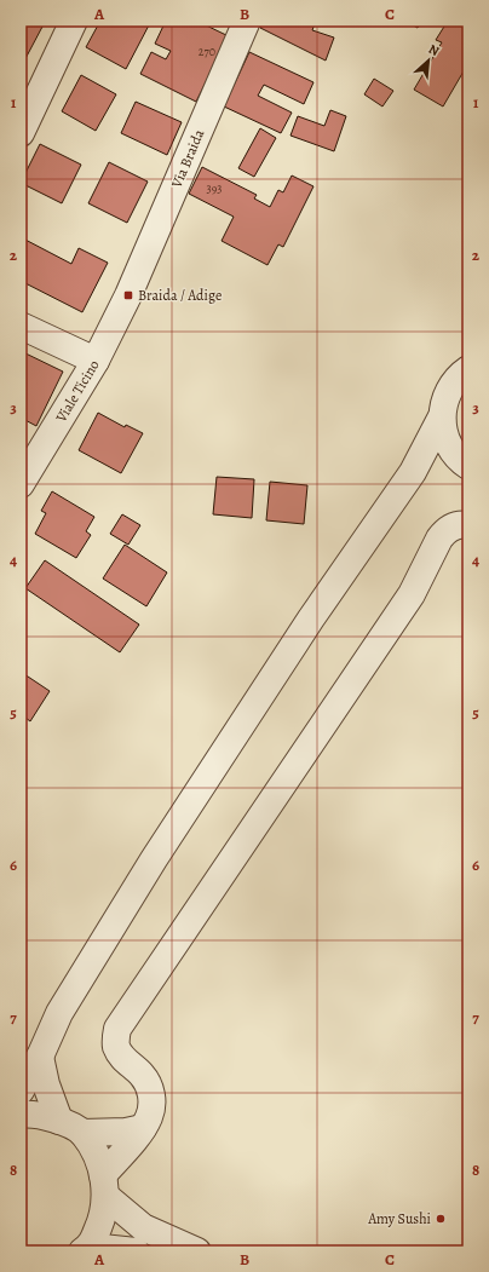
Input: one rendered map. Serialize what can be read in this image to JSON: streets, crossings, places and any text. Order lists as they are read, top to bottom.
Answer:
{
  "streets": {
    "street": ["Via Braida", "Viale Ticino"]
  },
  "crossings": [
    ["Via Braida", "Viale Ticino"]
  ],
  "places": {
    "transit": ["Braida / Adige"],
    "other": ["Amy Sushi"]
  },
  "house_numbers": ["270", "393"],
  "north": "top right",
  "grid": {
    "columns": ["A", "B", "C"],
    "rows": [
      "1",
      "2",
      "3",
      "4",
      "5",
      "6",
      "7",
      "8"
    ]
  }
}
